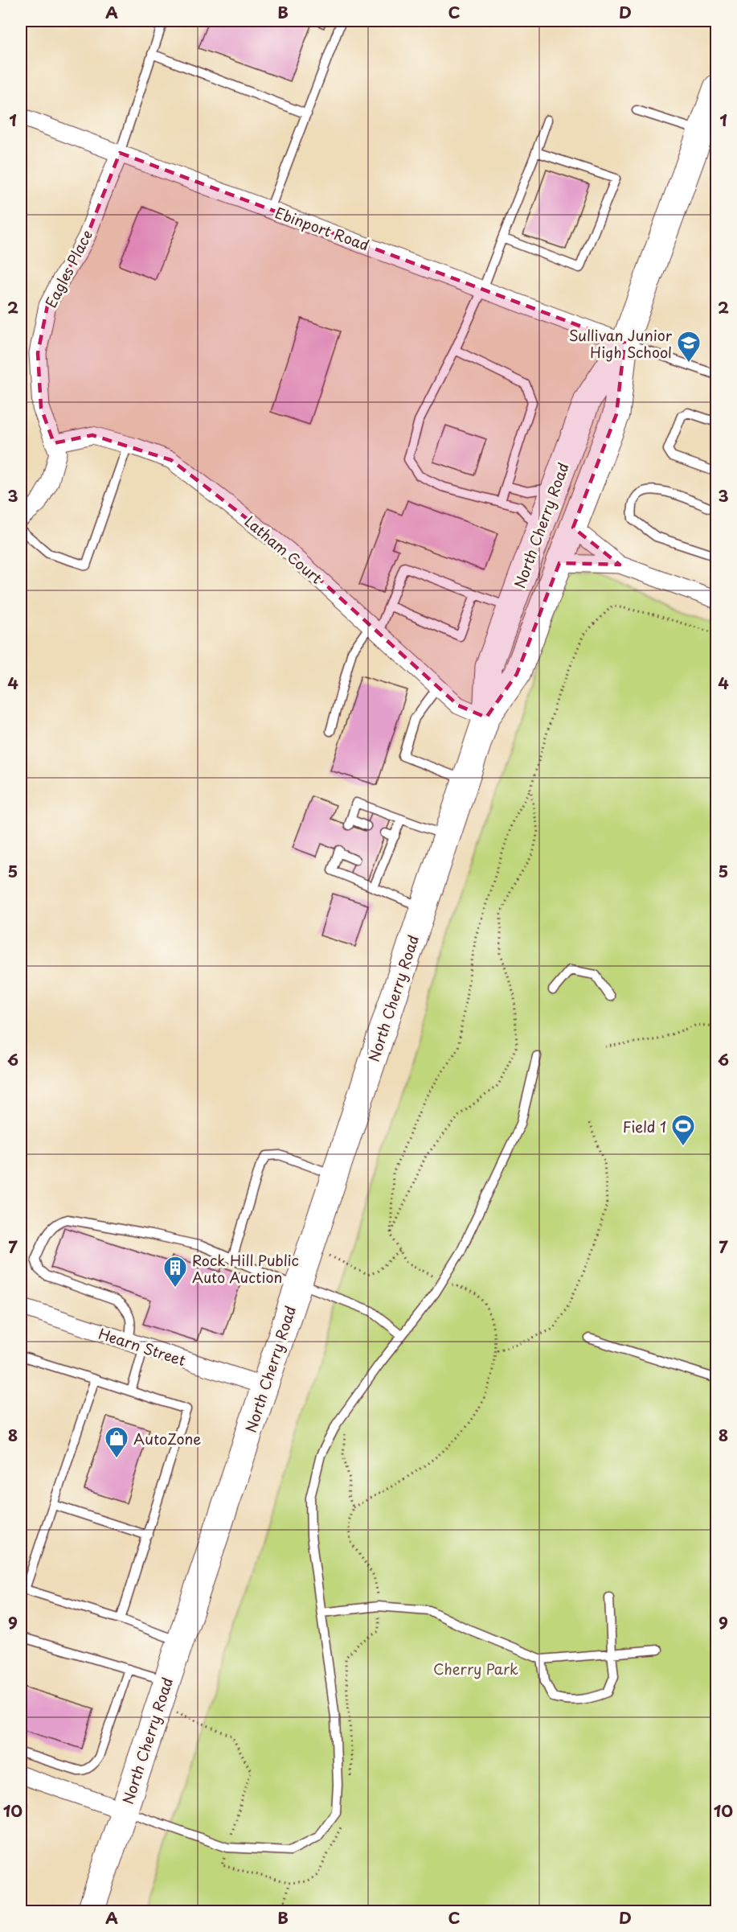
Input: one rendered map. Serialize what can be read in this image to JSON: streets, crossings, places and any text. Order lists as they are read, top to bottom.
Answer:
{
  "streets": {
    "main road": ["North Cherry Road"],
    "street": [
      "Ebinport Road",
      "Eagles Place",
      "Latham Court",
      "Hearn Street"
    ]
  },
  "crossings": [
    ["Ebinport Road", "Eagles Place"],
    ["Ebinport Road", "North Cherry Road"],
    ["Eagles Place", "Latham Court"],
    ["North Cherry Road", "Latham Court"],
    ["North Cherry Road", "Hearn Street"]
  ],
  "parks": ["Cherry Park"],
  "places": {
    "school or university": ["Sullivan Junior High School"],
    "sports": ["Field 1"],
    "building": ["Rock Hill Public Auto Auction"],
    "shop": ["AutoZone"]
  },
  "grid": {
    "columns": [
      "A",
      "B",
      "C",
      "D"
    ],
    "rows": [
      "1",
      "2",
      "3",
      "4",
      "5",
      "6",
      "7",
      "8",
      "9",
      "10"
    ]
  }
}
